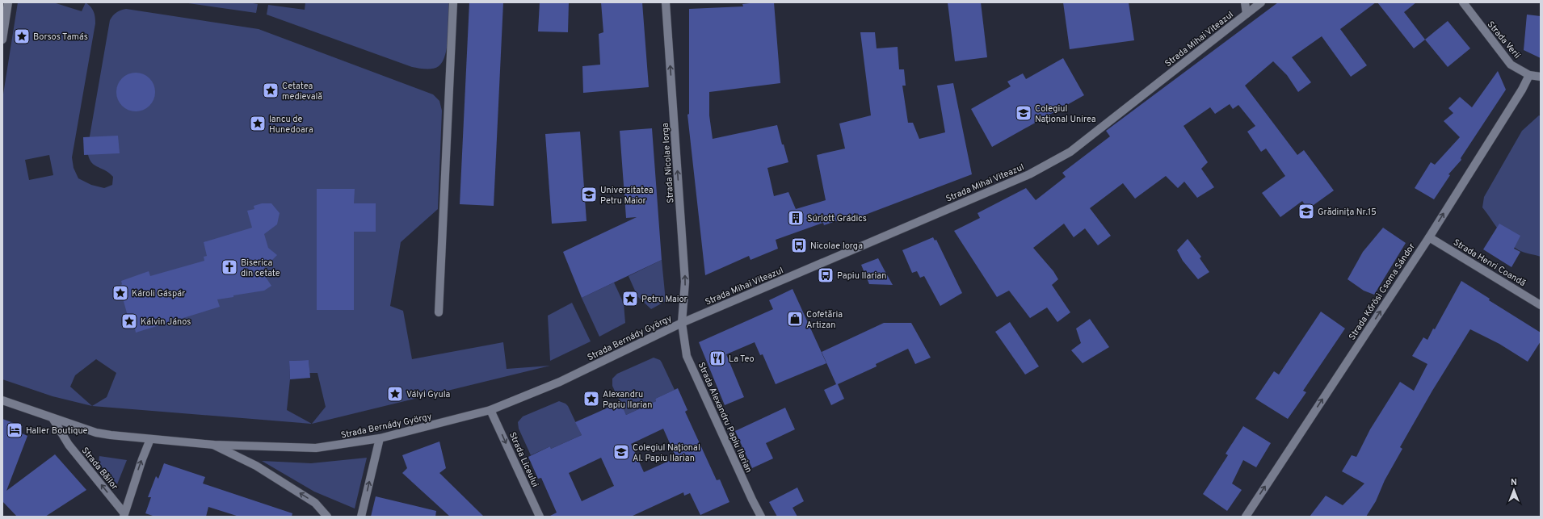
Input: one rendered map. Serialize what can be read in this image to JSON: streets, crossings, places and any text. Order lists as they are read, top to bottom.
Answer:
{
  "streets": {
    "street": [
      "Strada Mihai Viteazul",
      "Strada Verii",
      "Strada Nicolae Iorga",
      "Strada Henri Coandă",
      "Strada Kőrösi Csoma Sándor",
      "Strada Bernády György",
      "Strada Alexandru Papiu Ilarian",
      "Strada Liceului",
      "Strada Băilor"
    ]
  },
  "crossings": [
    ["Strada Mihai Viteazul", "Strada Nicolae Iorga"],
    ["Strada Mihai Viteazul", "Strada Bernády György"],
    ["Strada Mihai Viteazul", "Strada Alexandru Papiu Ilarian"],
    ["Strada Verii", "Strada Kőrösi Csoma Sándor"],
    ["Strada Nicolae Iorga", "Strada Bernády György"],
    ["Strada Nicolae Iorga", "Strada Alexandru Papiu Ilarian"],
    ["Strada Henri Coandă", "Strada Kőrösi Csoma Sándor"],
    ["Strada Bernády György", "Strada Alexandru Papiu Ilarian"],
    ["Strada Bernády György", "Strada Liceului"],
    ["Strada Bernády György", "Strada Băilor"]
  ],
  "one_way": [
    "Strada Nicolae Iorga",
    "Strada Kőrösi Csoma Sándor",
    "Strada Liceului",
    "Strada Băilor"
  ],
  "places": {
    "place": [
      "Borsos Tamás",
      "Cetatea medievală",
      "Iancu de Hunedoara",
      "Károli Gáspár",
      "Petru Maior",
      "Kálvin János",
      "Vályi Gyula",
      "Alexandru Papiu Ilarian"
    ],
    "school or university": [
      "Colegiul Național Unirea",
      "Universitatea Petru Maior",
      "Grădinița Nr.15",
      "Colegiul Național Al. Papiu Ilarian"
    ],
    "building": ["Súrlott Grádics"],
    "bus stop": ["Nicolae Iorga", "Papiu Ilarian"],
    "church": ["Biserica din cetate"],
    "shop": ["Cofetăria Artizan"],
    "restaurant": ["La Teo"],
    "hotel": ["Haller Boutique"]
  },
  "north": "top"
}
